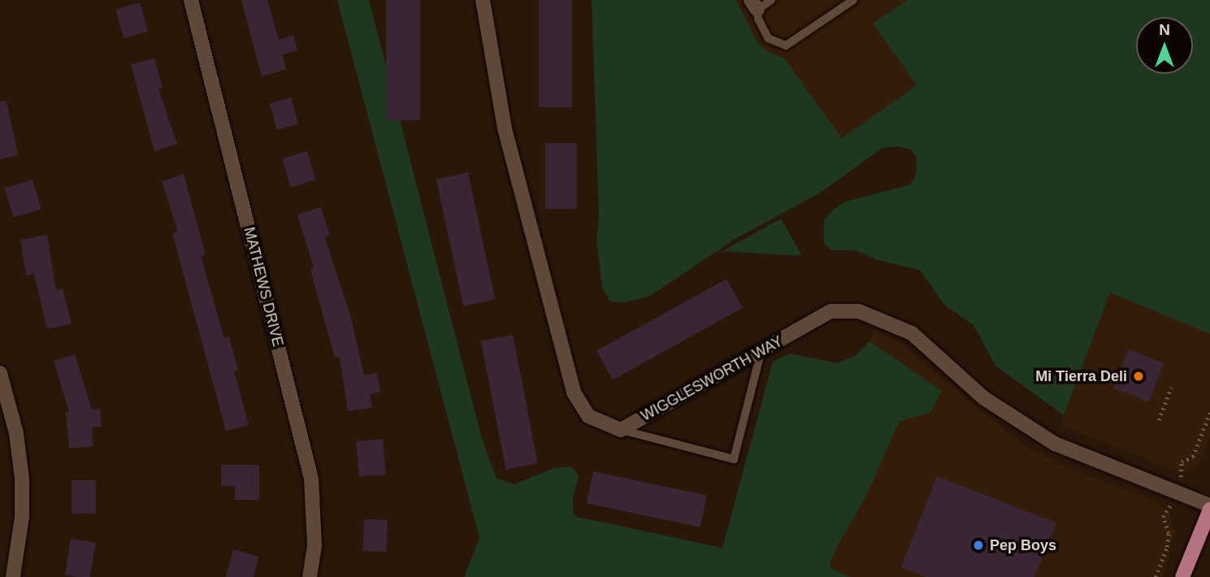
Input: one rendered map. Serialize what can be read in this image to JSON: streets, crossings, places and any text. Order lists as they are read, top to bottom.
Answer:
{
  "streets": {
    "street": ["MATHEWS DRIVE", "WIGGLESWORTH WAY"]
  },
  "places": ["Mi Tierra Deli", "Pep Boys"],
  "north": "top"
}
